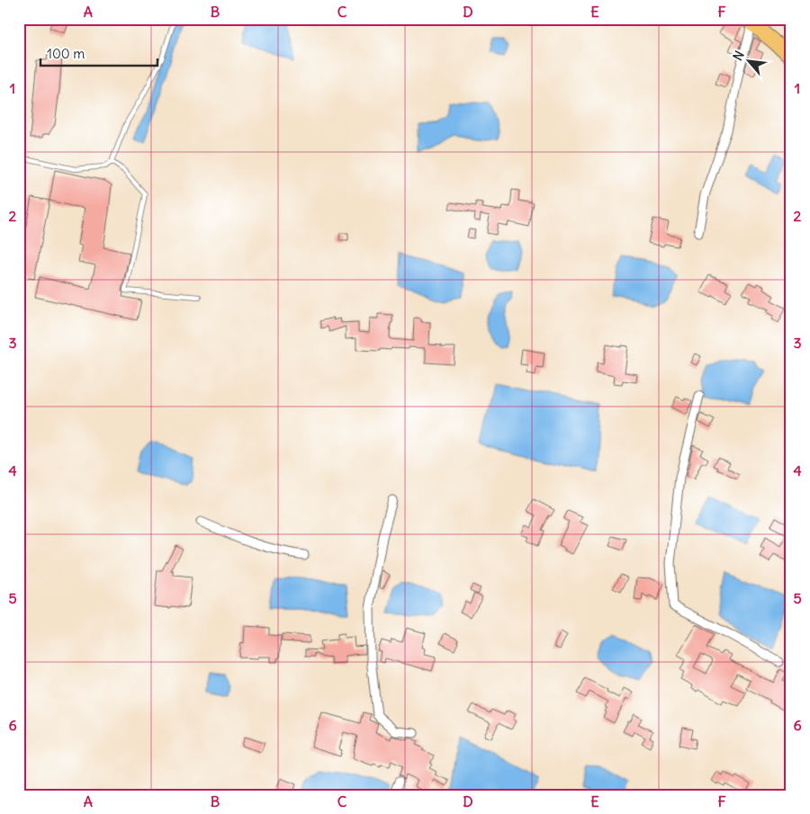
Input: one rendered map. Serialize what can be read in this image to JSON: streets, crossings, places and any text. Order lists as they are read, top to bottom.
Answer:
{
  "scale_bar": "100 m",
  "north": "top left",
  "grid": {
    "columns": [
      "A",
      "B",
      "C",
      "D",
      "E",
      "F"
    ],
    "rows": [
      "1",
      "2",
      "3",
      "4",
      "5",
      "6"
    ]
  }
}
